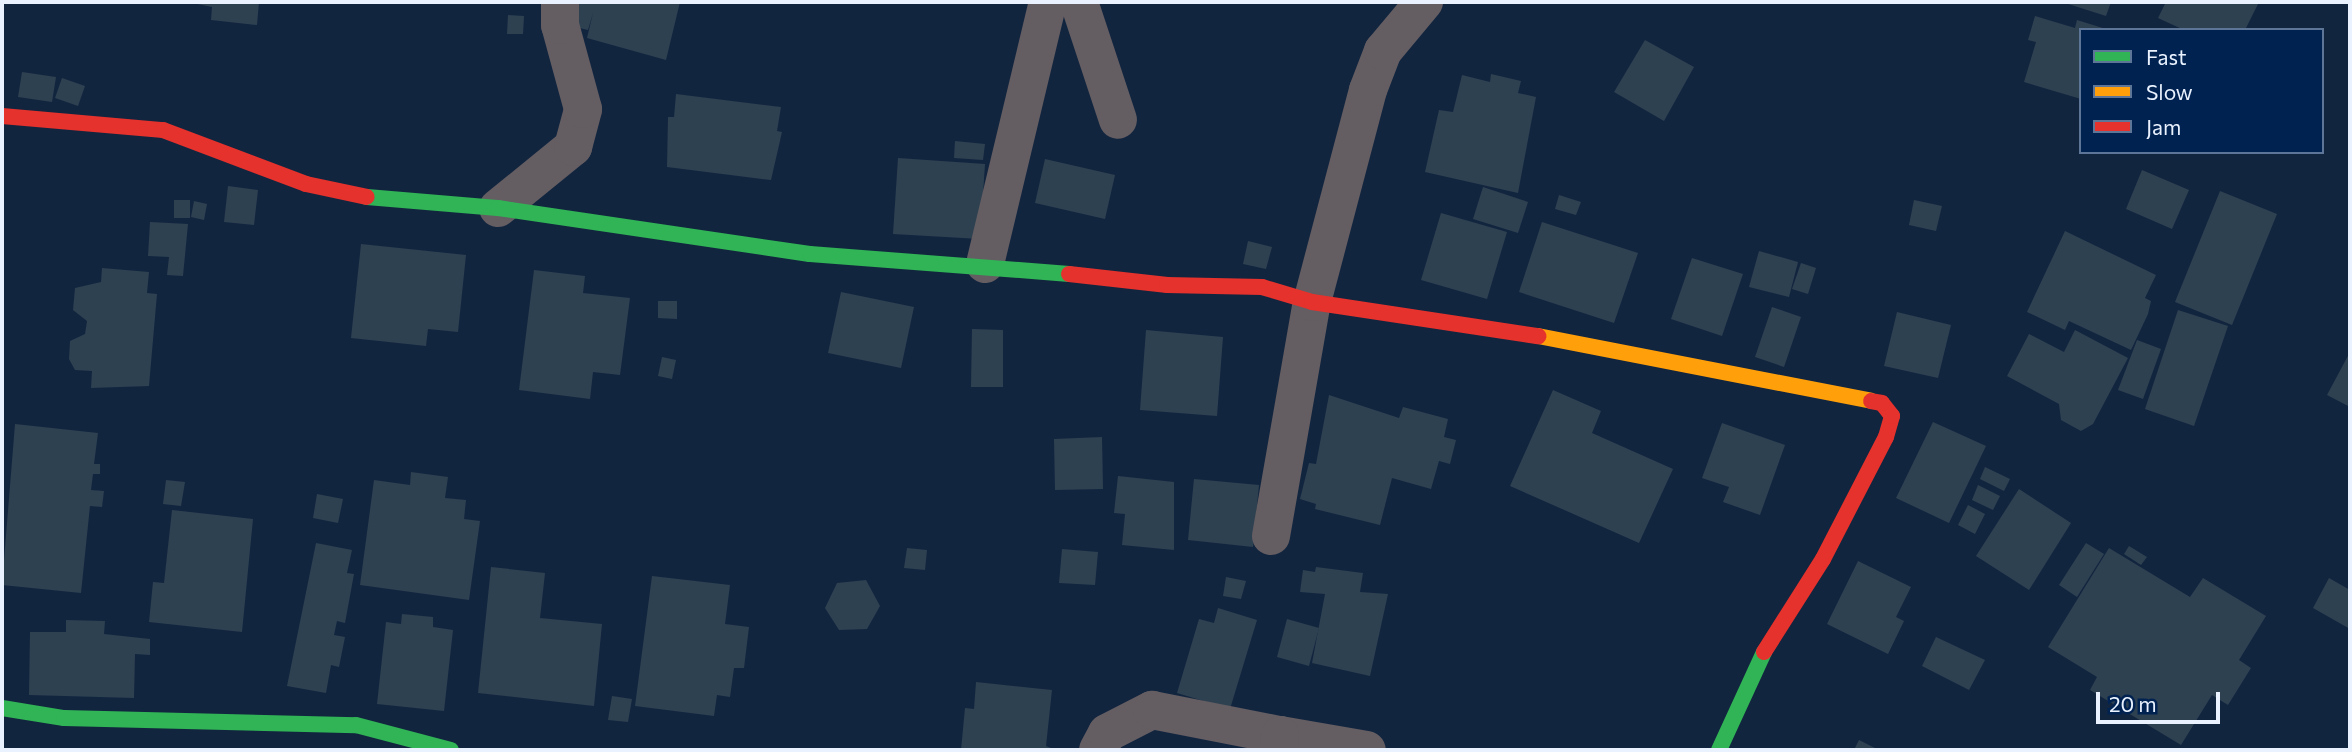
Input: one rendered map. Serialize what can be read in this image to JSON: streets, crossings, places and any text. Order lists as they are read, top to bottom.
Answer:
{
  "legend": ["Fast", "Slow", "Jam"],
  "scale_bar": "20 m"
}
